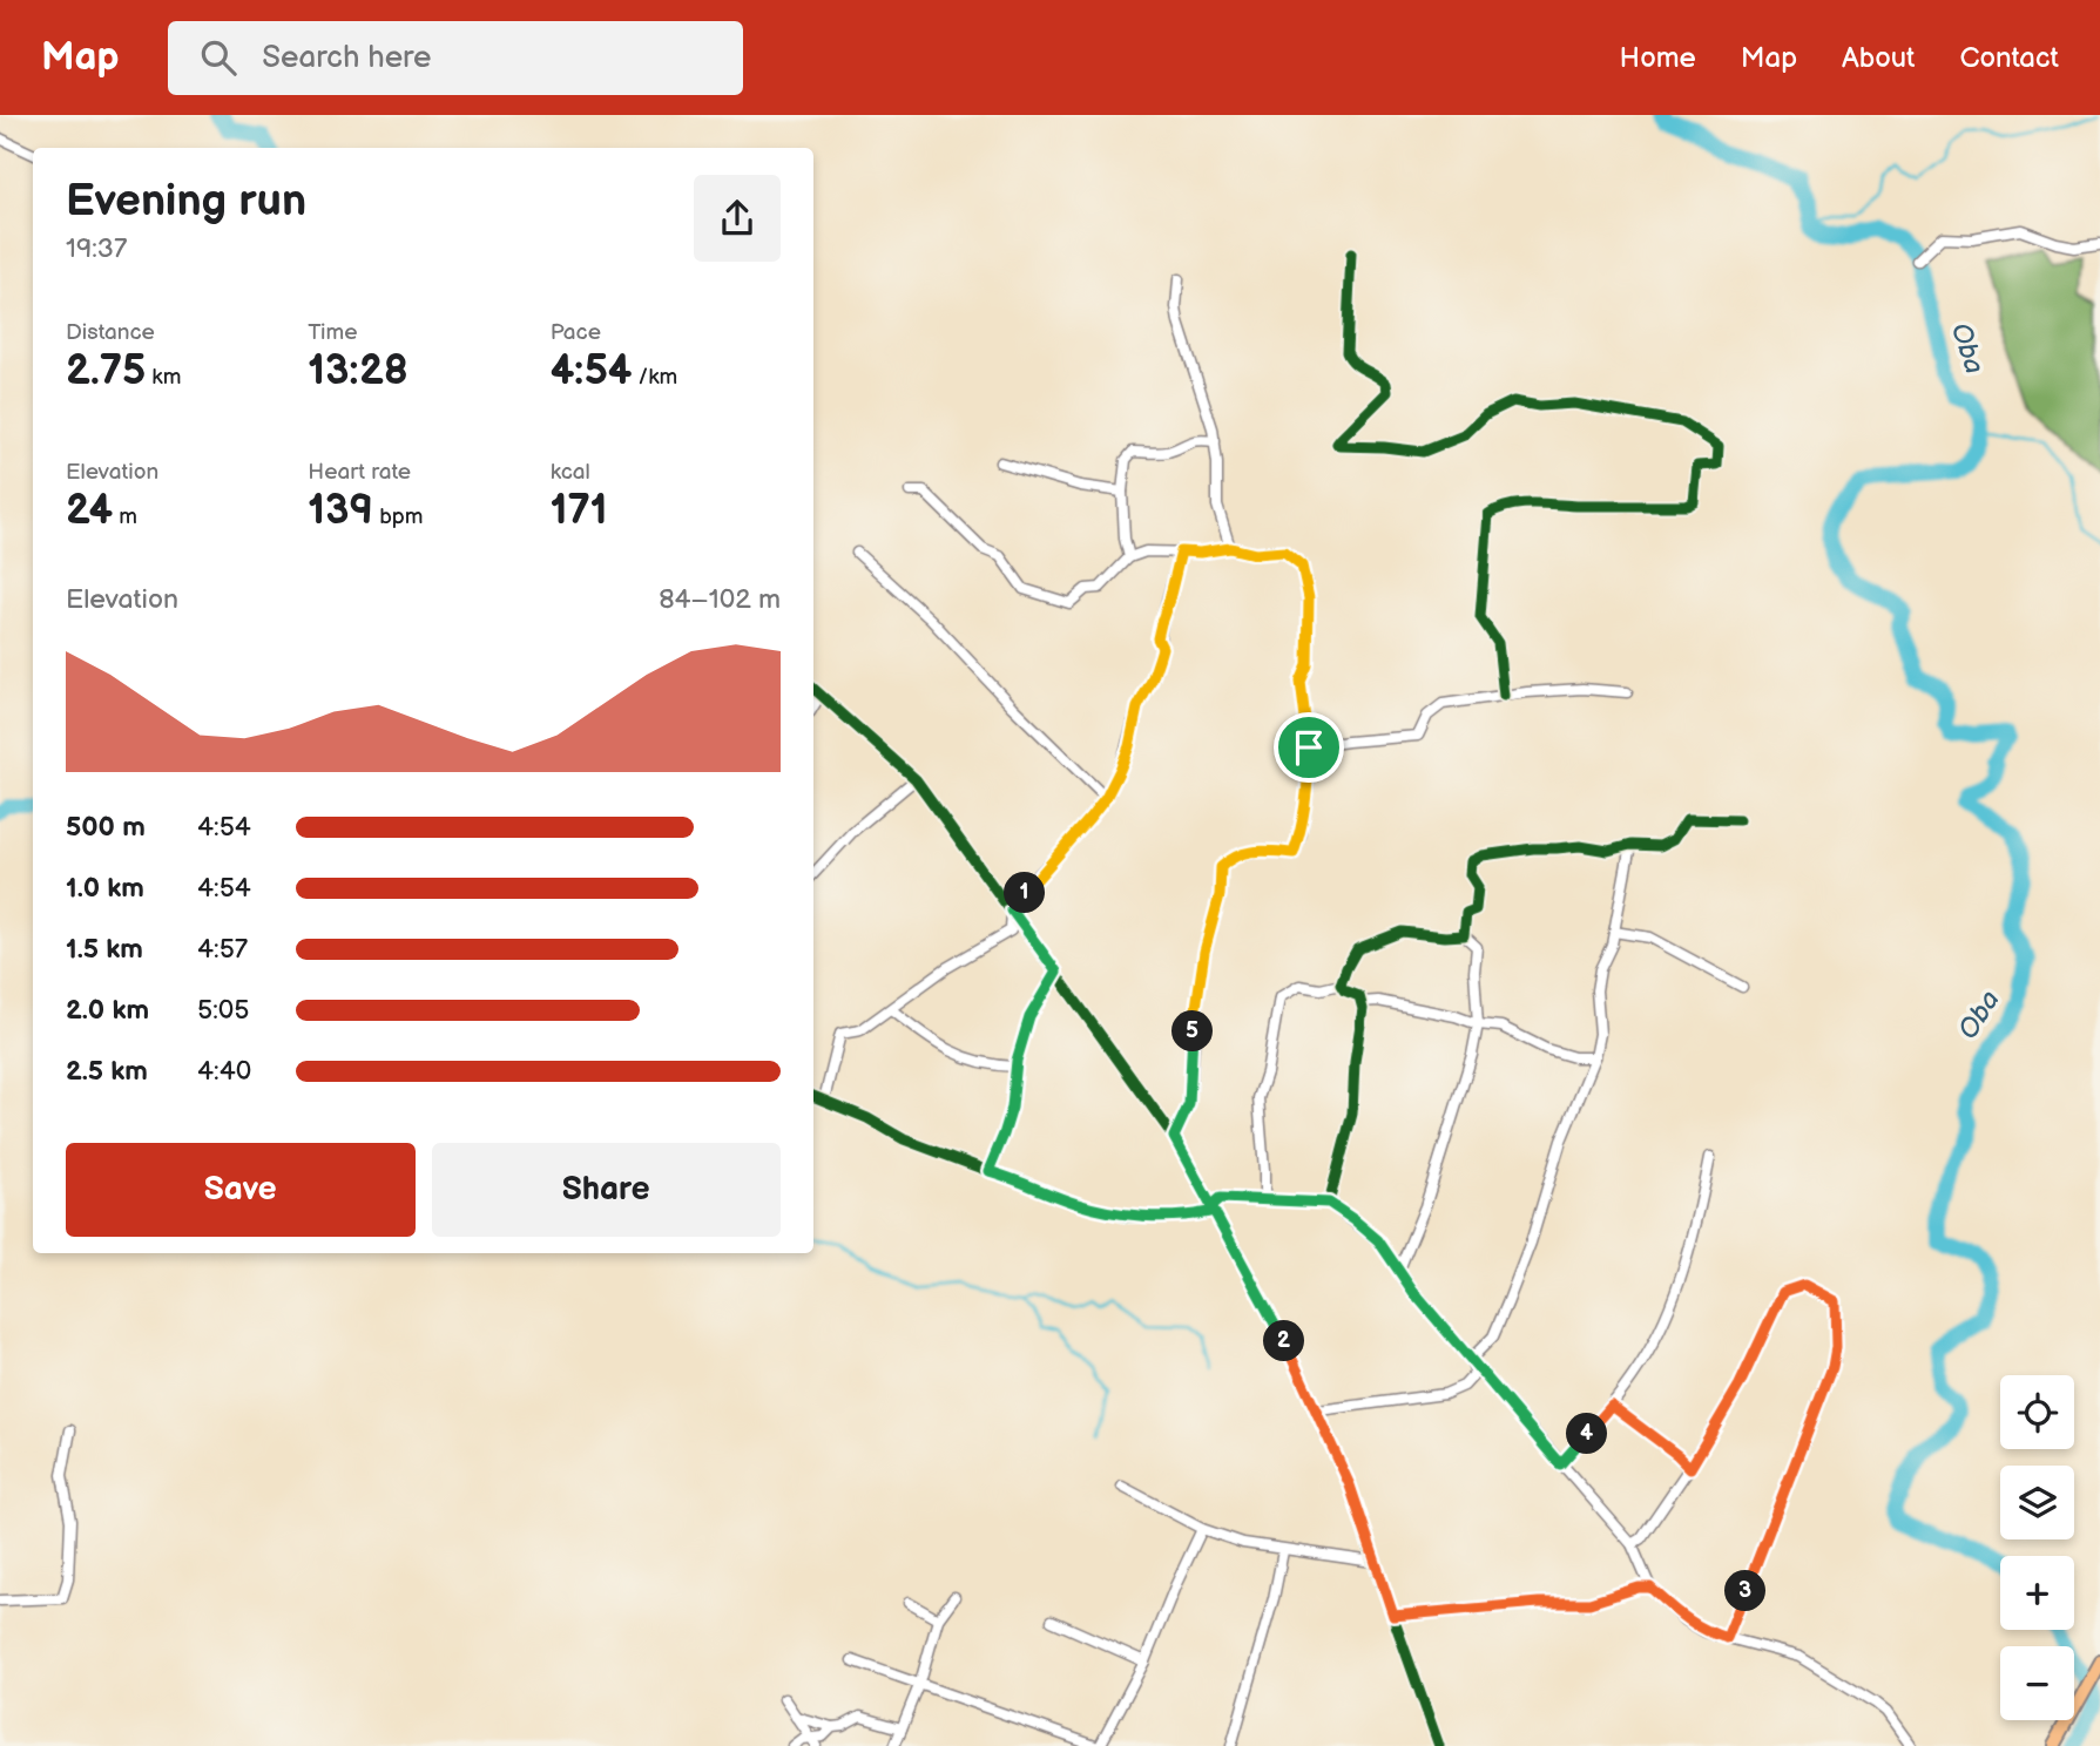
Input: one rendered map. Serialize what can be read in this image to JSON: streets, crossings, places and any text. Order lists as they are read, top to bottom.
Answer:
{
  "water": ["Oba"],
  "page": {
    "header": "Map",
    "search": "Search here",
    "nav": [
      "Home",
      "Map",
      "About",
      "Contact"
    ],
    "heading": ["Evening run", "19:37"],
    "stats": [
      ["Distance", "2.75 km"],
      ["Time", "13:28"],
      ["Pace", "4:54 /km"],
      ["Elevation", "24 m"],
      ["Heart rate", "139 bpm"],
      ["kcal", "171"]
    ],
    "chart": ["Elevation", "84–102 m"],
    "list": [
      {
        "name": "500 m",
        "note": "4:54"
      },
      {
        "name": "1.0 km",
        "note": "4:54"
      },
      {
        "name": "1.5 km",
        "note": "4:57"
      },
      {
        "name": "2.0 km",
        "note": "5:05"
      },
      {
        "name": "2.5 km",
        "note": "4:40"
      }
    ],
    "pins": [
      "1",
      "5",
      "2",
      "4",
      "3"
    ],
    "buttons": ["Save", "Share"],
    "map_buttons": ["+", "−"]
  }
}
